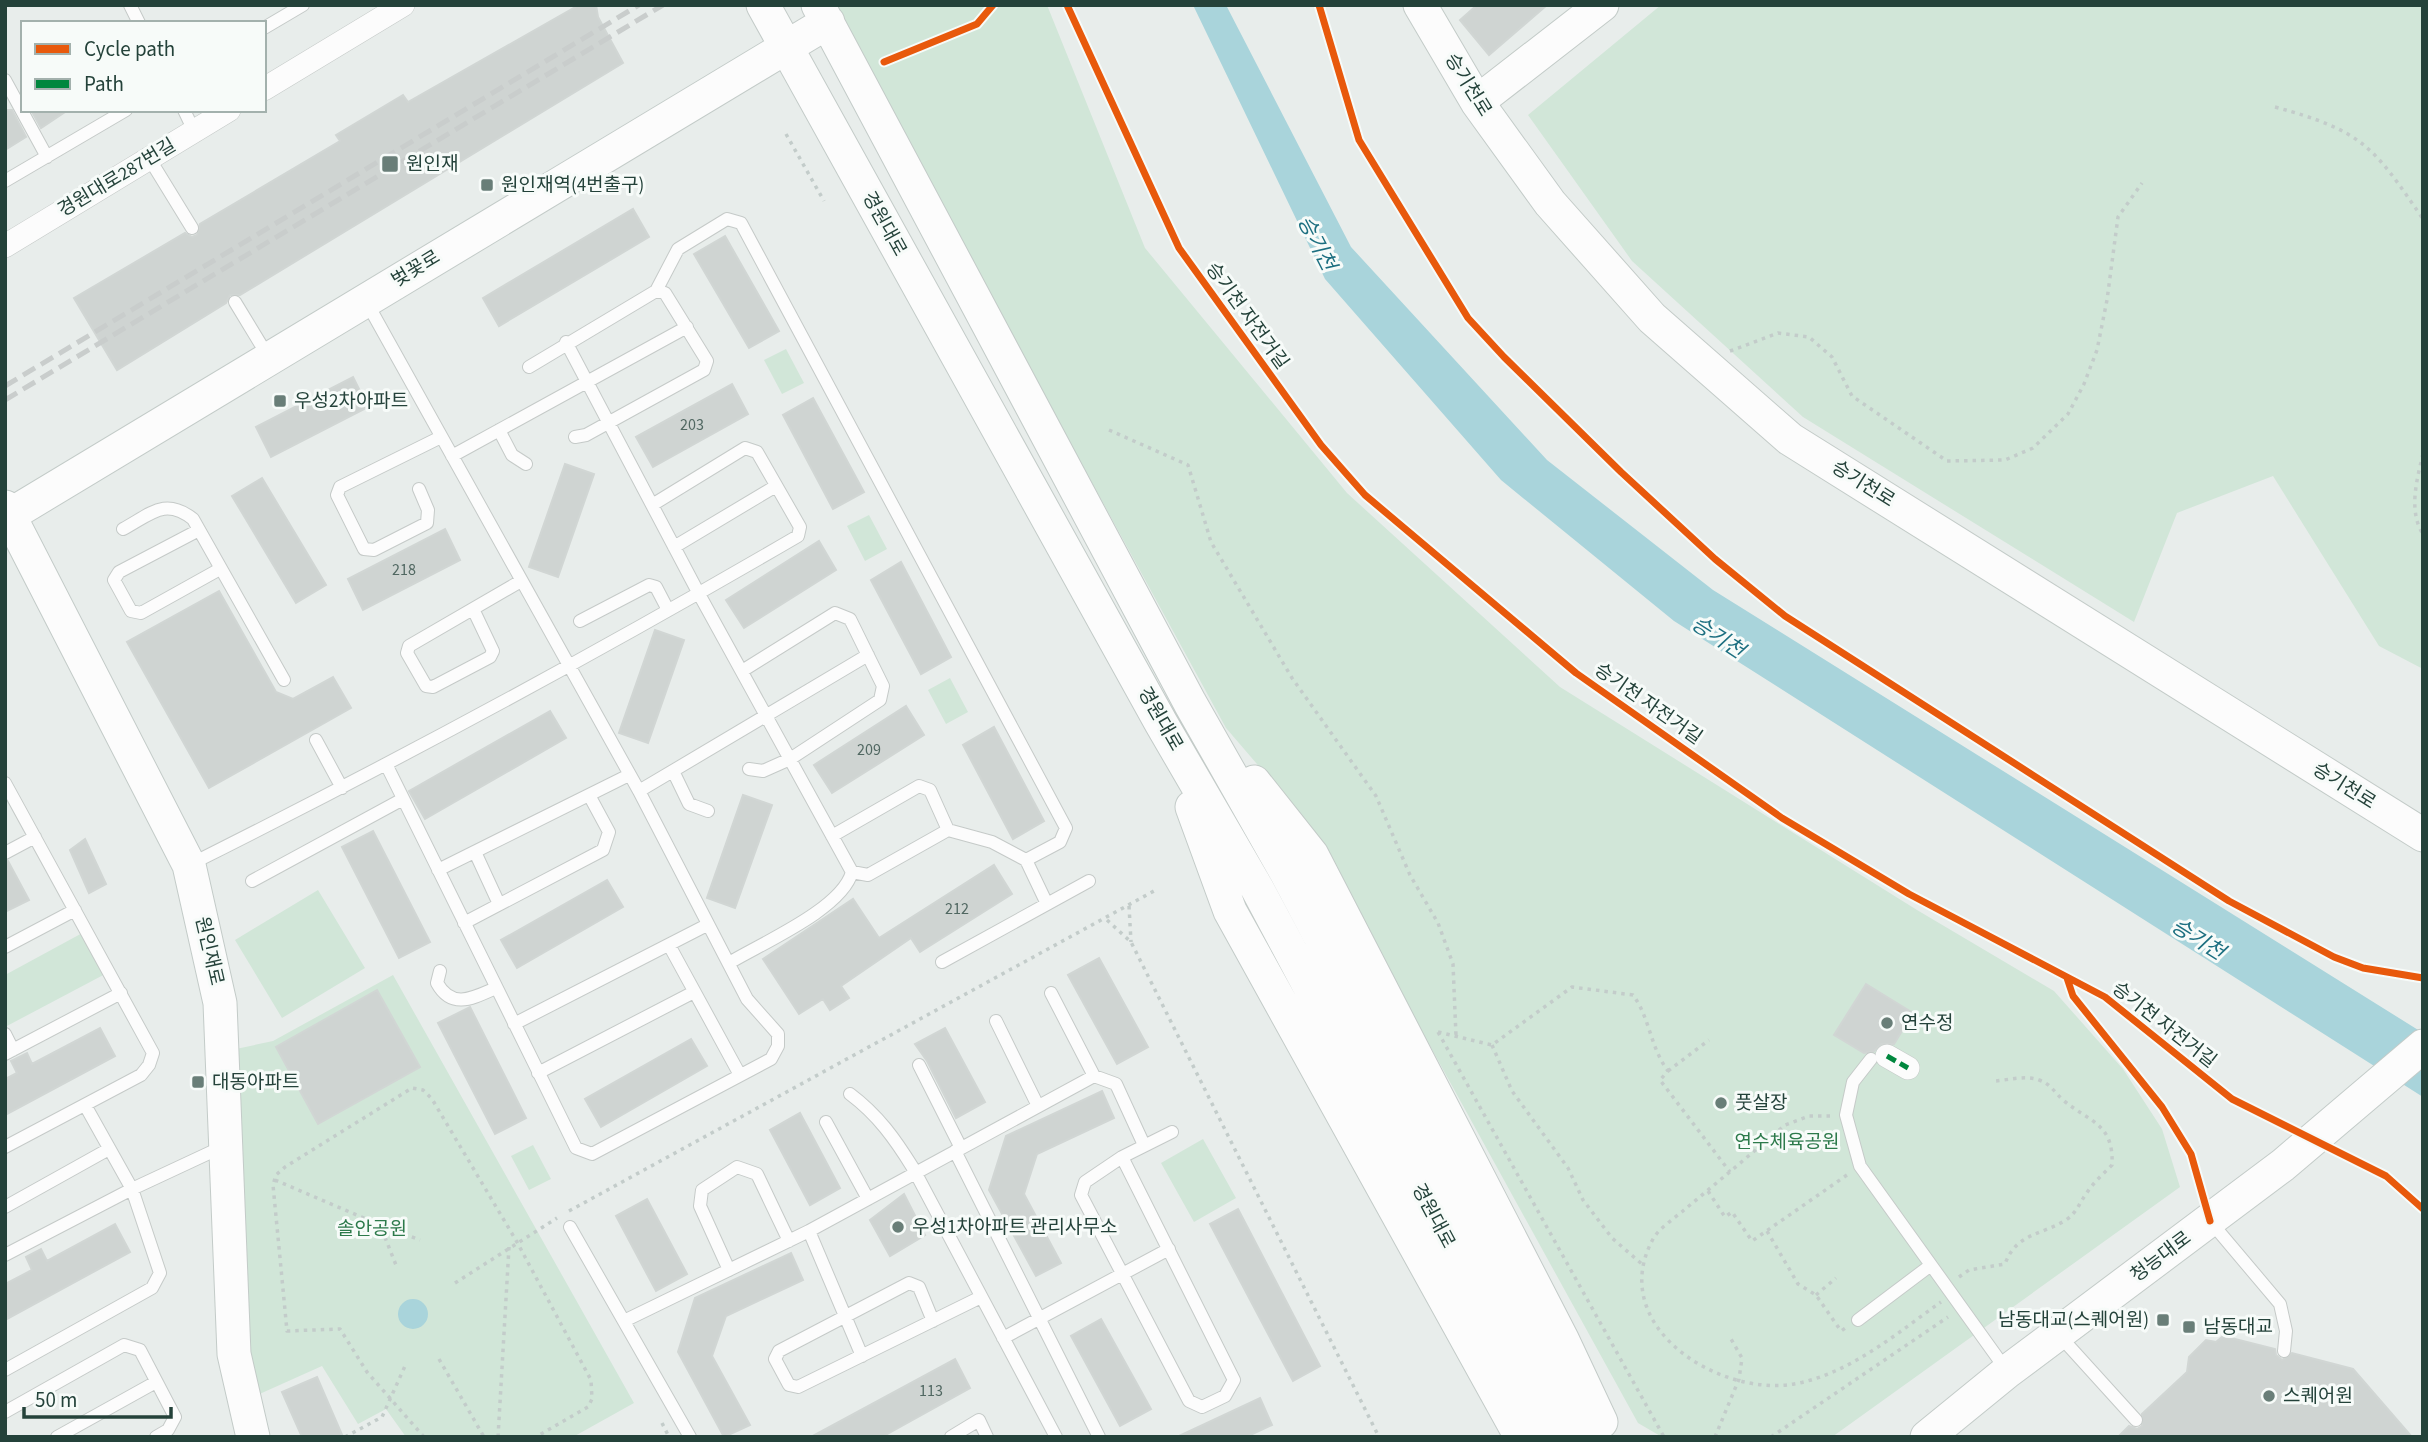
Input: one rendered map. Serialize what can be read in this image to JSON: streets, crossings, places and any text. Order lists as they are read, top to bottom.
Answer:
{
  "streets": {
    "main road": [
      "승기천로",
      "경원대로",
      "벚꽃로",
      "원인재로",
      "청능대로"
    ],
    "street": ["경원대로287번길"],
    "cycle path": ["승기천 자전거길"]
  },
  "crossings": [
    ["경원대로", "벚꽃로"],
    ["벚꽃로", "원인재로"]
  ],
  "water": ["승기천"],
  "parks": ["연수체육공원", "솔안공원"],
  "places": {
    "transit": [
      "원인재",
      "원인재역(4번출구)",
      "우성2차아파트",
      "대동아파트",
      "남동대교(스퀘어원)",
      "남동대교"
    ],
    "other": [
      "연수정",
      "풋살장",
      "우성1차아파트 관리사무소",
      "스퀘어원"
    ]
  },
  "house_numbers": [
    "203",
    "218",
    "209",
    "212",
    "113"
  ],
  "legend": ["Cycle path", "Path"],
  "scale_bar": "50 m"
}
